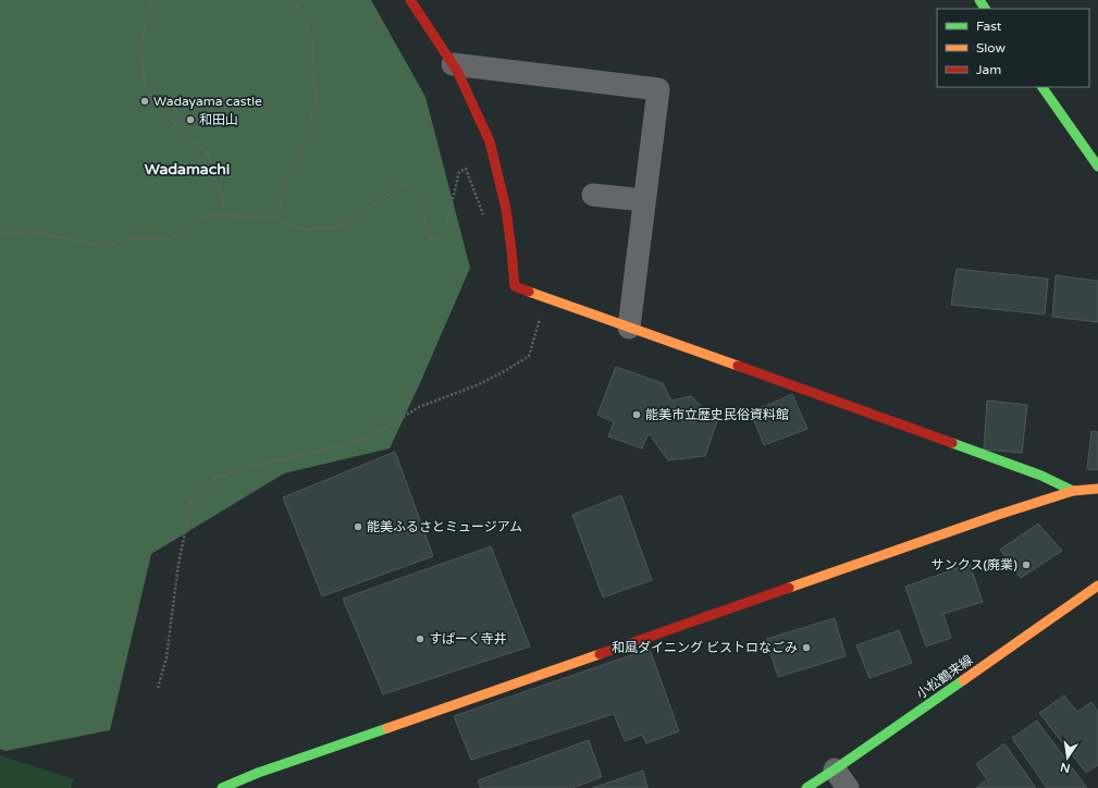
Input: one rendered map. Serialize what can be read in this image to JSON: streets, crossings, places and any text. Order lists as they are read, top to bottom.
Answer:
{
  "streets": {
    "street": ["小松鶴来線"]
  },
  "districts": ["Wadamachi"],
  "places": [
    "Wadayama castle",
    "和田山",
    "能美市立歴史民俗資料館",
    "能美ふるさとミュージアム",
    "サンクス(廃業)",
    "すぱーく寺井",
    "和風ダイニング ビストロなごみ"
  ],
  "legend": ["Fast", "Slow", "Jam"],
  "north": "bottom"
}
